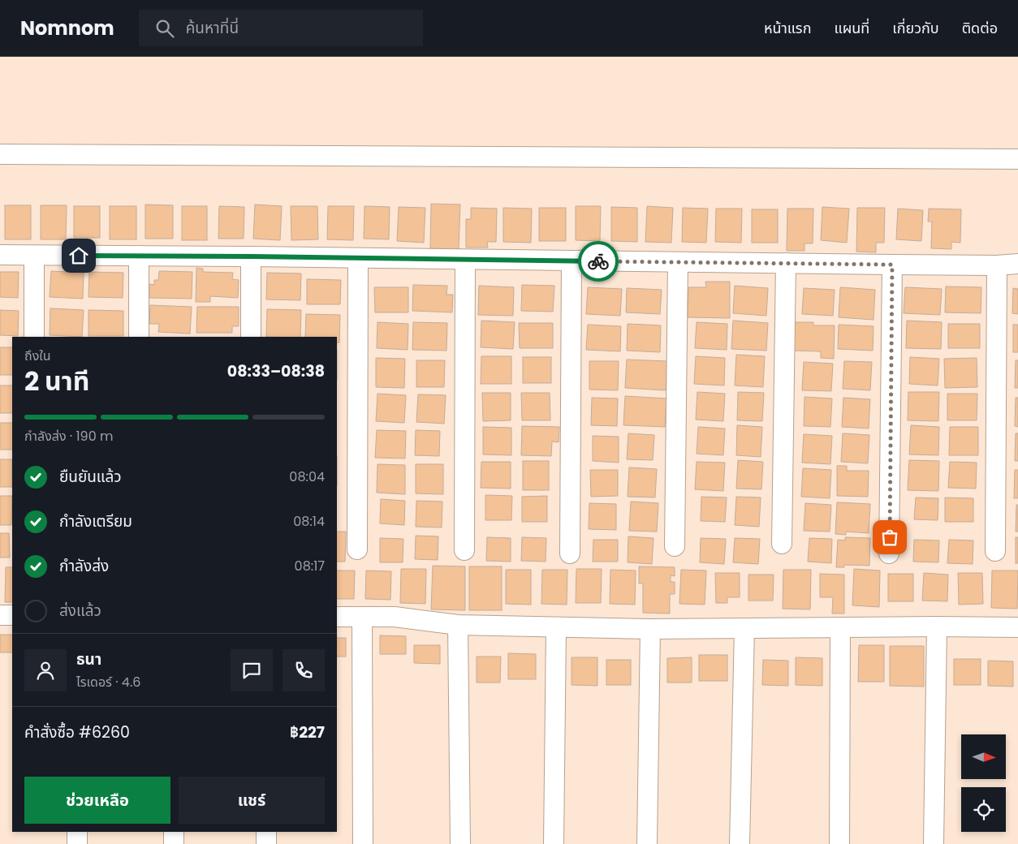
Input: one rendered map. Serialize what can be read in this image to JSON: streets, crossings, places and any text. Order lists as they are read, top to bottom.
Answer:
{
  "north": "right",
  "page": {
    "header": "Nomnom",
    "search": "ค้นหาที่นี่",
    "nav": [
      "หน้าแรก",
      "แผนที่",
      "เกี่ยวกับ",
      "ติดต่อ"
    ],
    "heading": ["2 นาที", "ถึงใน", "08:33–08:38"],
    "panel": [
      "ธนา",
      "ไรเดอร์ · 4.6",
      "คำสั่งซื้อ #6260",
      "฿227"
    ],
    "bar": "กำลังส่ง · 190 m",
    "list": [
      ["ยืนยันแล้ว", "08:04"],
      ["กำลังเตรียม", "08:14"],
      ["กำลังส่ง", "08:17"],
      "ส่งแล้ว"
    ],
    "buttons": ["ช่วยเหลือ", "แชร์"]
  }
}
